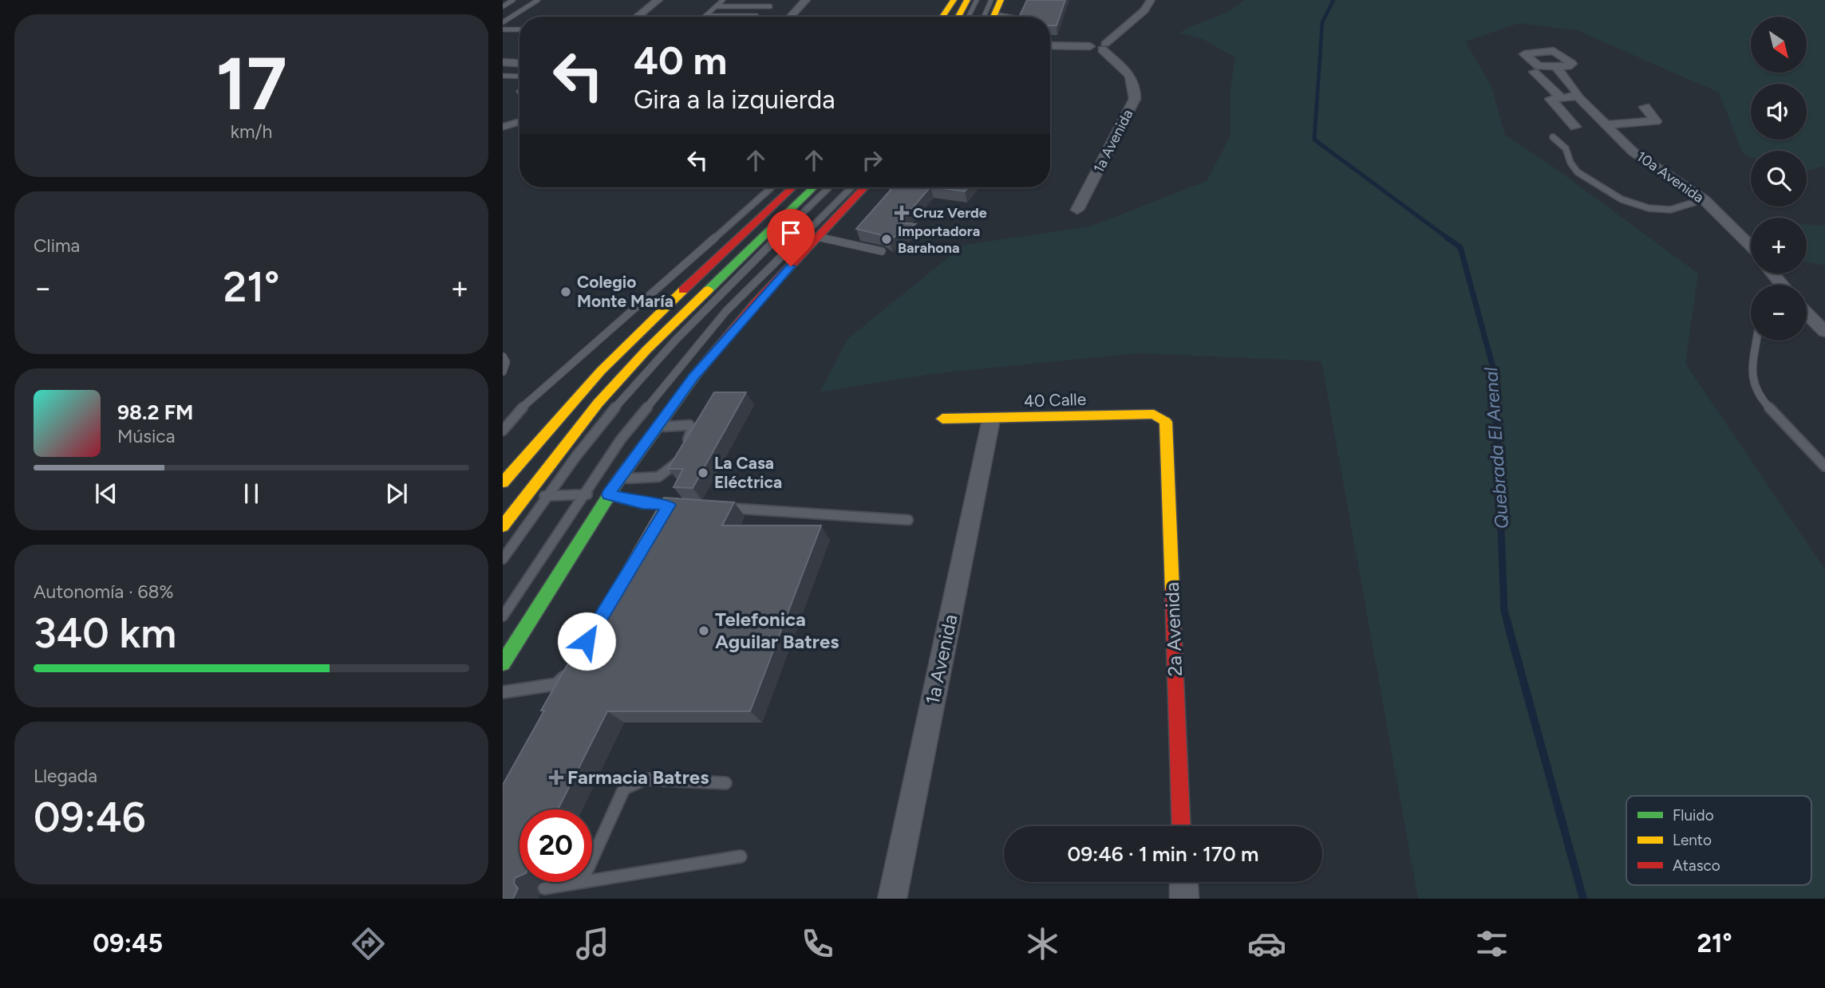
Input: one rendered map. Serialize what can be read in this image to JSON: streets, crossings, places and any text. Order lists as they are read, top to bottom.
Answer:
{
  "streets": {
    "main road": ["40 Calle", "2a Avenida"],
    "street": ["1a Avenida", "10a Avenida"]
  },
  "crossings": [
    ["1a Avenida", "40 Calle"],
    ["40 Calle", "2a Avenida"]
  ],
  "water": ["Quebrada El Arenal"],
  "places": {
    "health": ["Cruz Verde", "Farmacia Batres"],
    "other": [
      "Importadora Barahona",
      "Colegio Monte María",
      "La Casa Eléctrica",
      "Telefonica Aguilar Batres"
    ]
  },
  "legend": ["Fluido", "Lento", "Atasco"],
  "north": "bottom right",
  "page": {
    "tile": [
      ["17", "km/h"],
      "Clima",
      ["Autonomía · 68%", "340 km"],
      ["Llegada", "09:46"]
    ],
    "map_buttons": ["+", "−"],
    "turn": ["40 m", "Gira a la izquierda"],
    "heat": ["−", "21°", "+"],
    "song": ["98.2 FM", "Música"],
    "limit": "20",
    "trip": "09:46 · 1 min · 170 m",
    "tabs": ["09:45", "21°"]
  }
}
